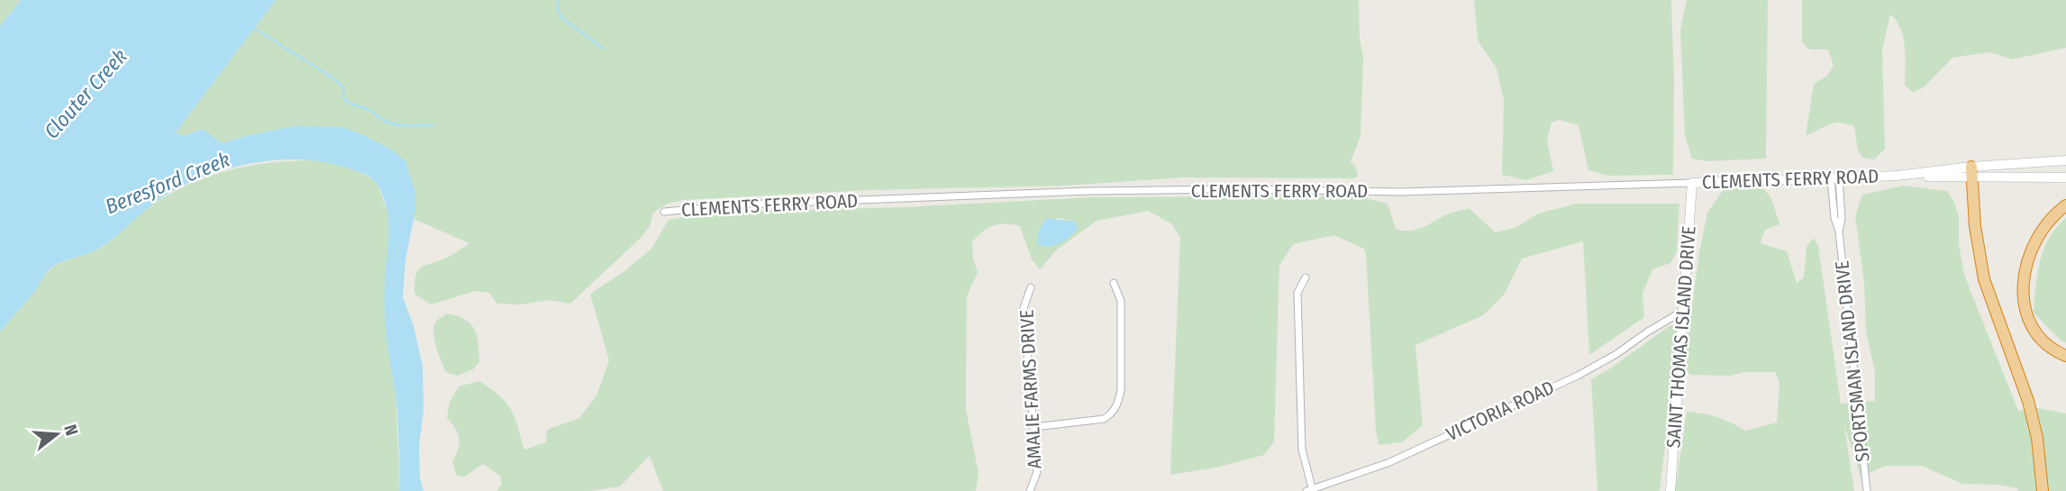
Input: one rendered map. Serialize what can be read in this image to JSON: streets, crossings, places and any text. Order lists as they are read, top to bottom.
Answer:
{
  "streets": {
    "main road": ["CLEMENTS FERRY ROAD", "SAINT THOMAS ISLAND DRIVE"],
    "street": ["SPORTSMAN ISLAND DRIVE", "AMALIE FARMS DRIVE", "VICTORIA ROAD"]
  },
  "crossings": [
    ["CLEMENTS FERRY ROAD", "SAINT THOMAS ISLAND DRIVE"],
    ["CLEMENTS FERRY ROAD", "SPORTSMAN ISLAND DRIVE"],
    ["SAINT THOMAS ISLAND DRIVE", "VICTORIA ROAD"]
  ],
  "water": ["Clouter Creek", "Beresford Creek"],
  "north": "right"
}
